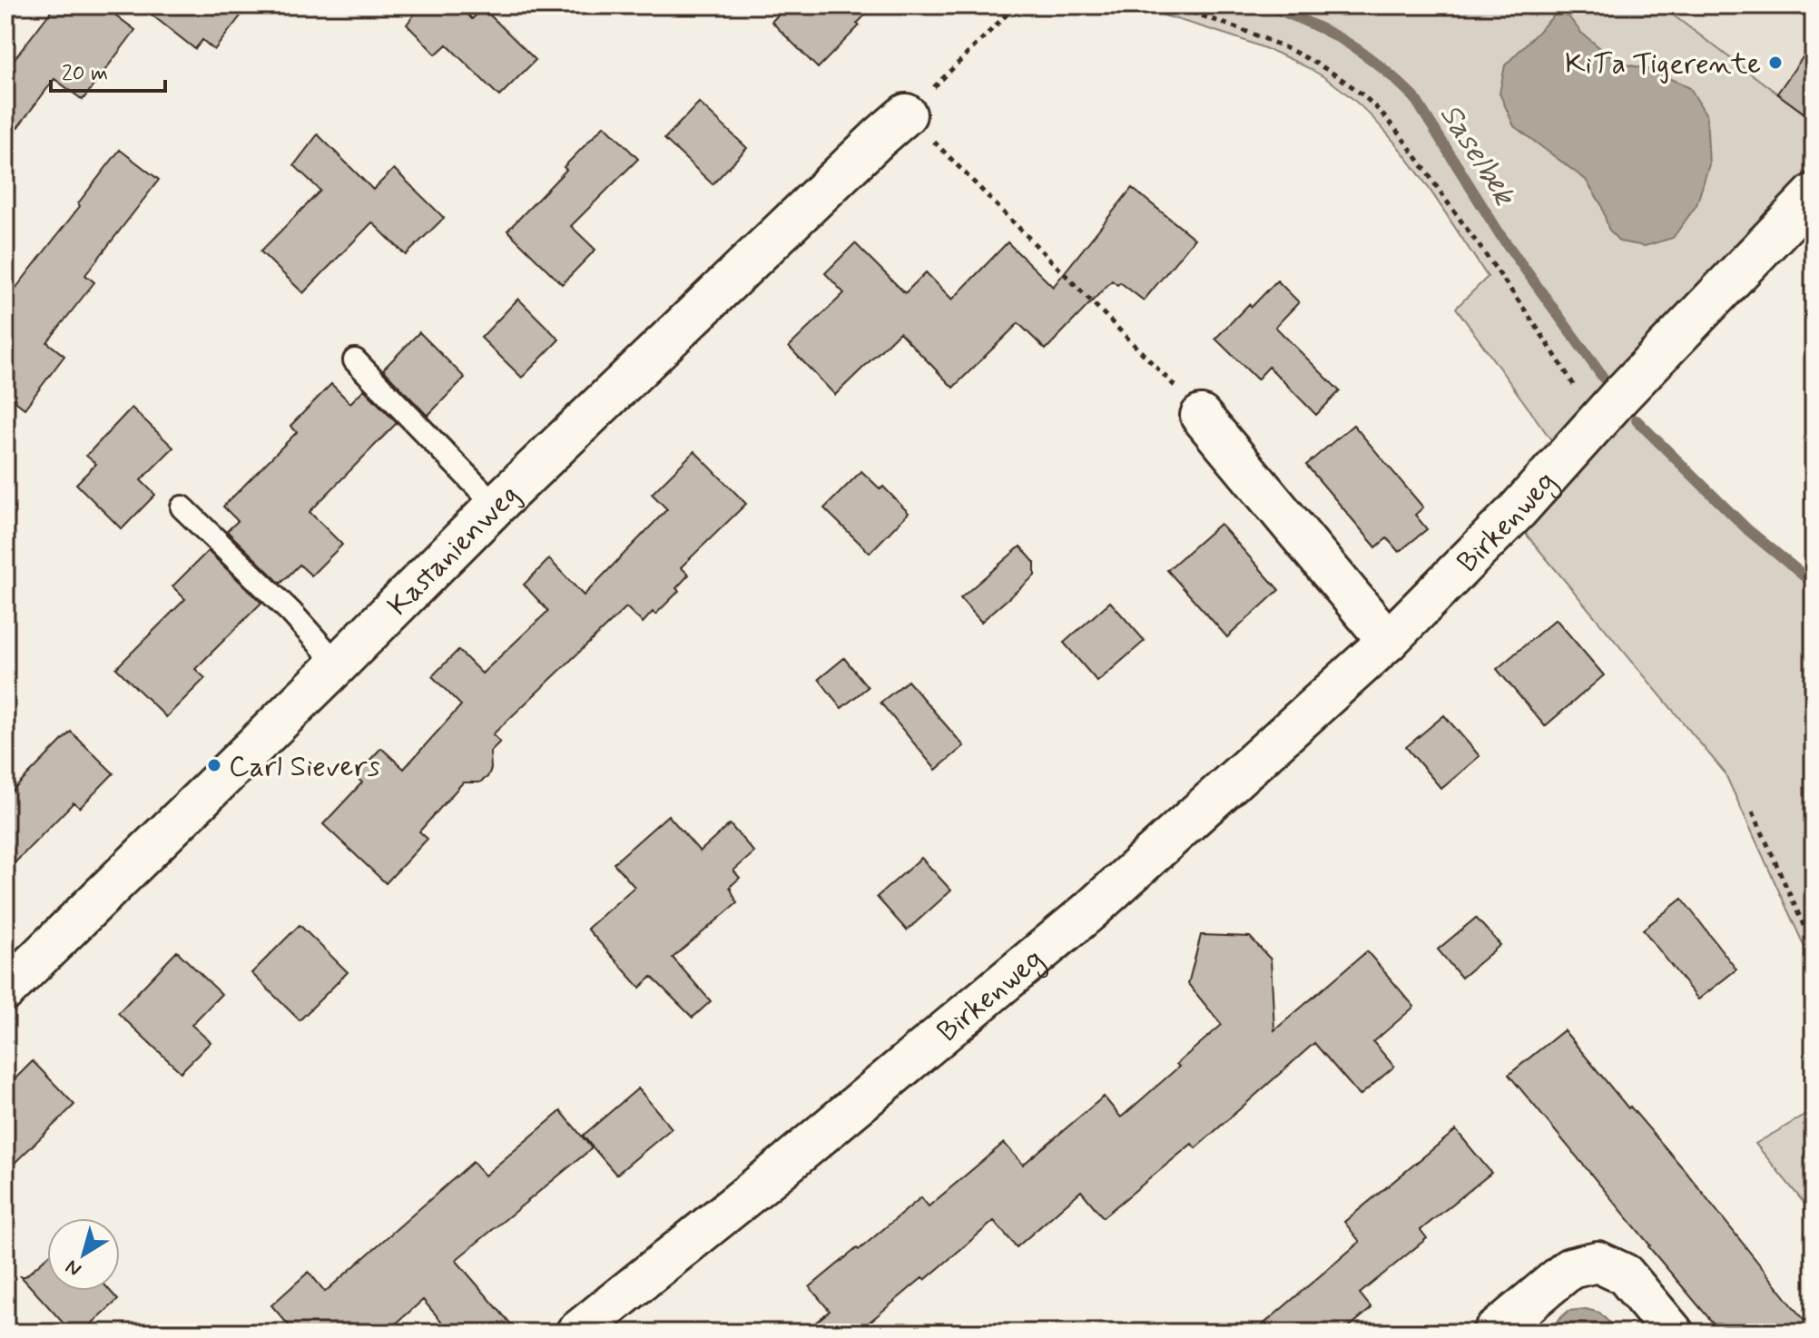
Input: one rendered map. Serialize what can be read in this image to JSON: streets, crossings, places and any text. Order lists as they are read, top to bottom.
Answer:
{
  "streets": {
    "street": ["Birkenweg", "Kastanienweg"]
  },
  "water": ["Saselbek"],
  "places": ["KiTa Tigerente", "Carl Sievers"],
  "scale_bar": "20 m",
  "north": "bottom left"
}
